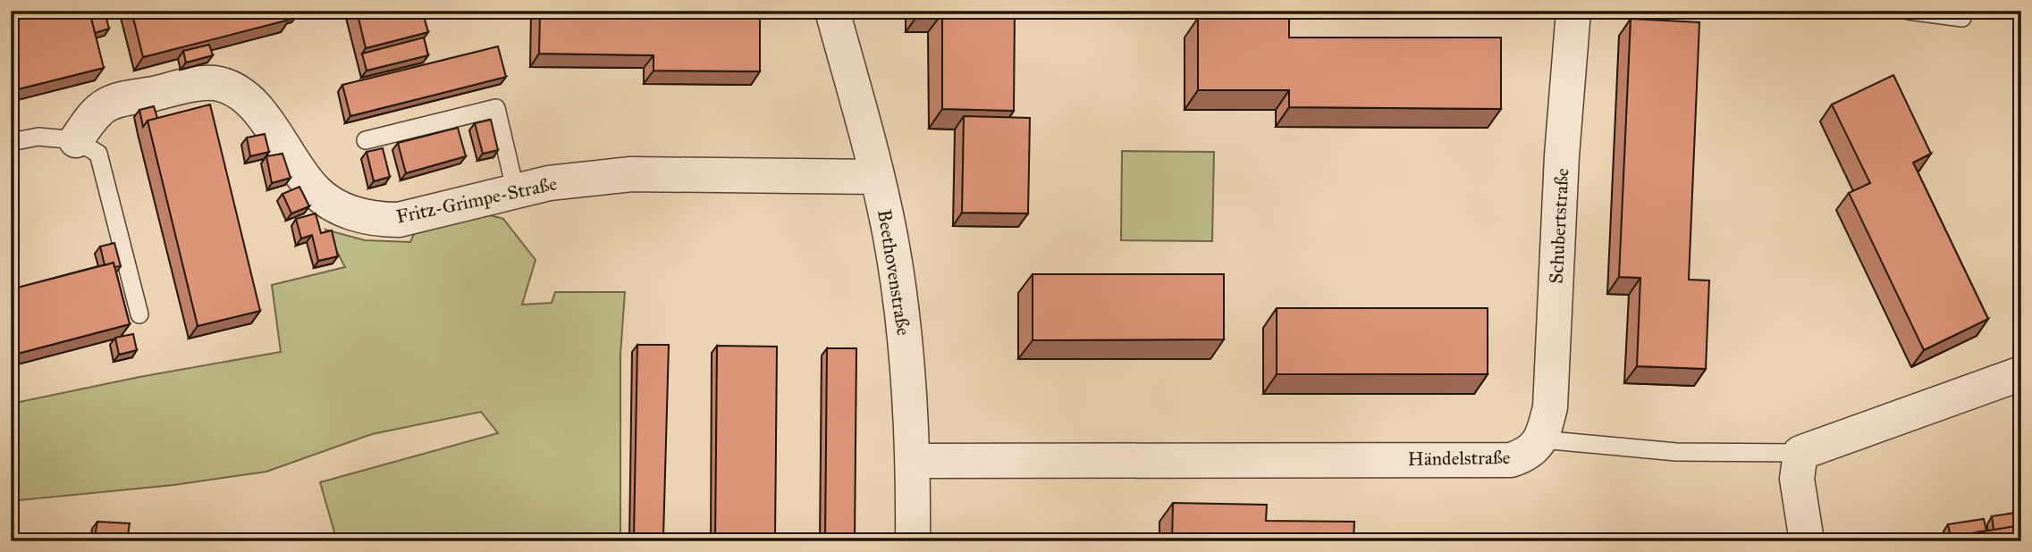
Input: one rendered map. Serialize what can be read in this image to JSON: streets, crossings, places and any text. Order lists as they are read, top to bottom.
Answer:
{
  "streets": {
    "street": [
      "Fritz-Grimpe-Straße",
      "Schubertstraße",
      "Beethovenstraße",
      "Händelstraße"
    ]
  },
  "crossings": [
    ["Fritz-Grimpe-Straße", "Beethovenstraße"],
    ["Schubertstraße", "Händelstraße"],
    ["Beethovenstraße", "Händelstraße"]
  ]
}
